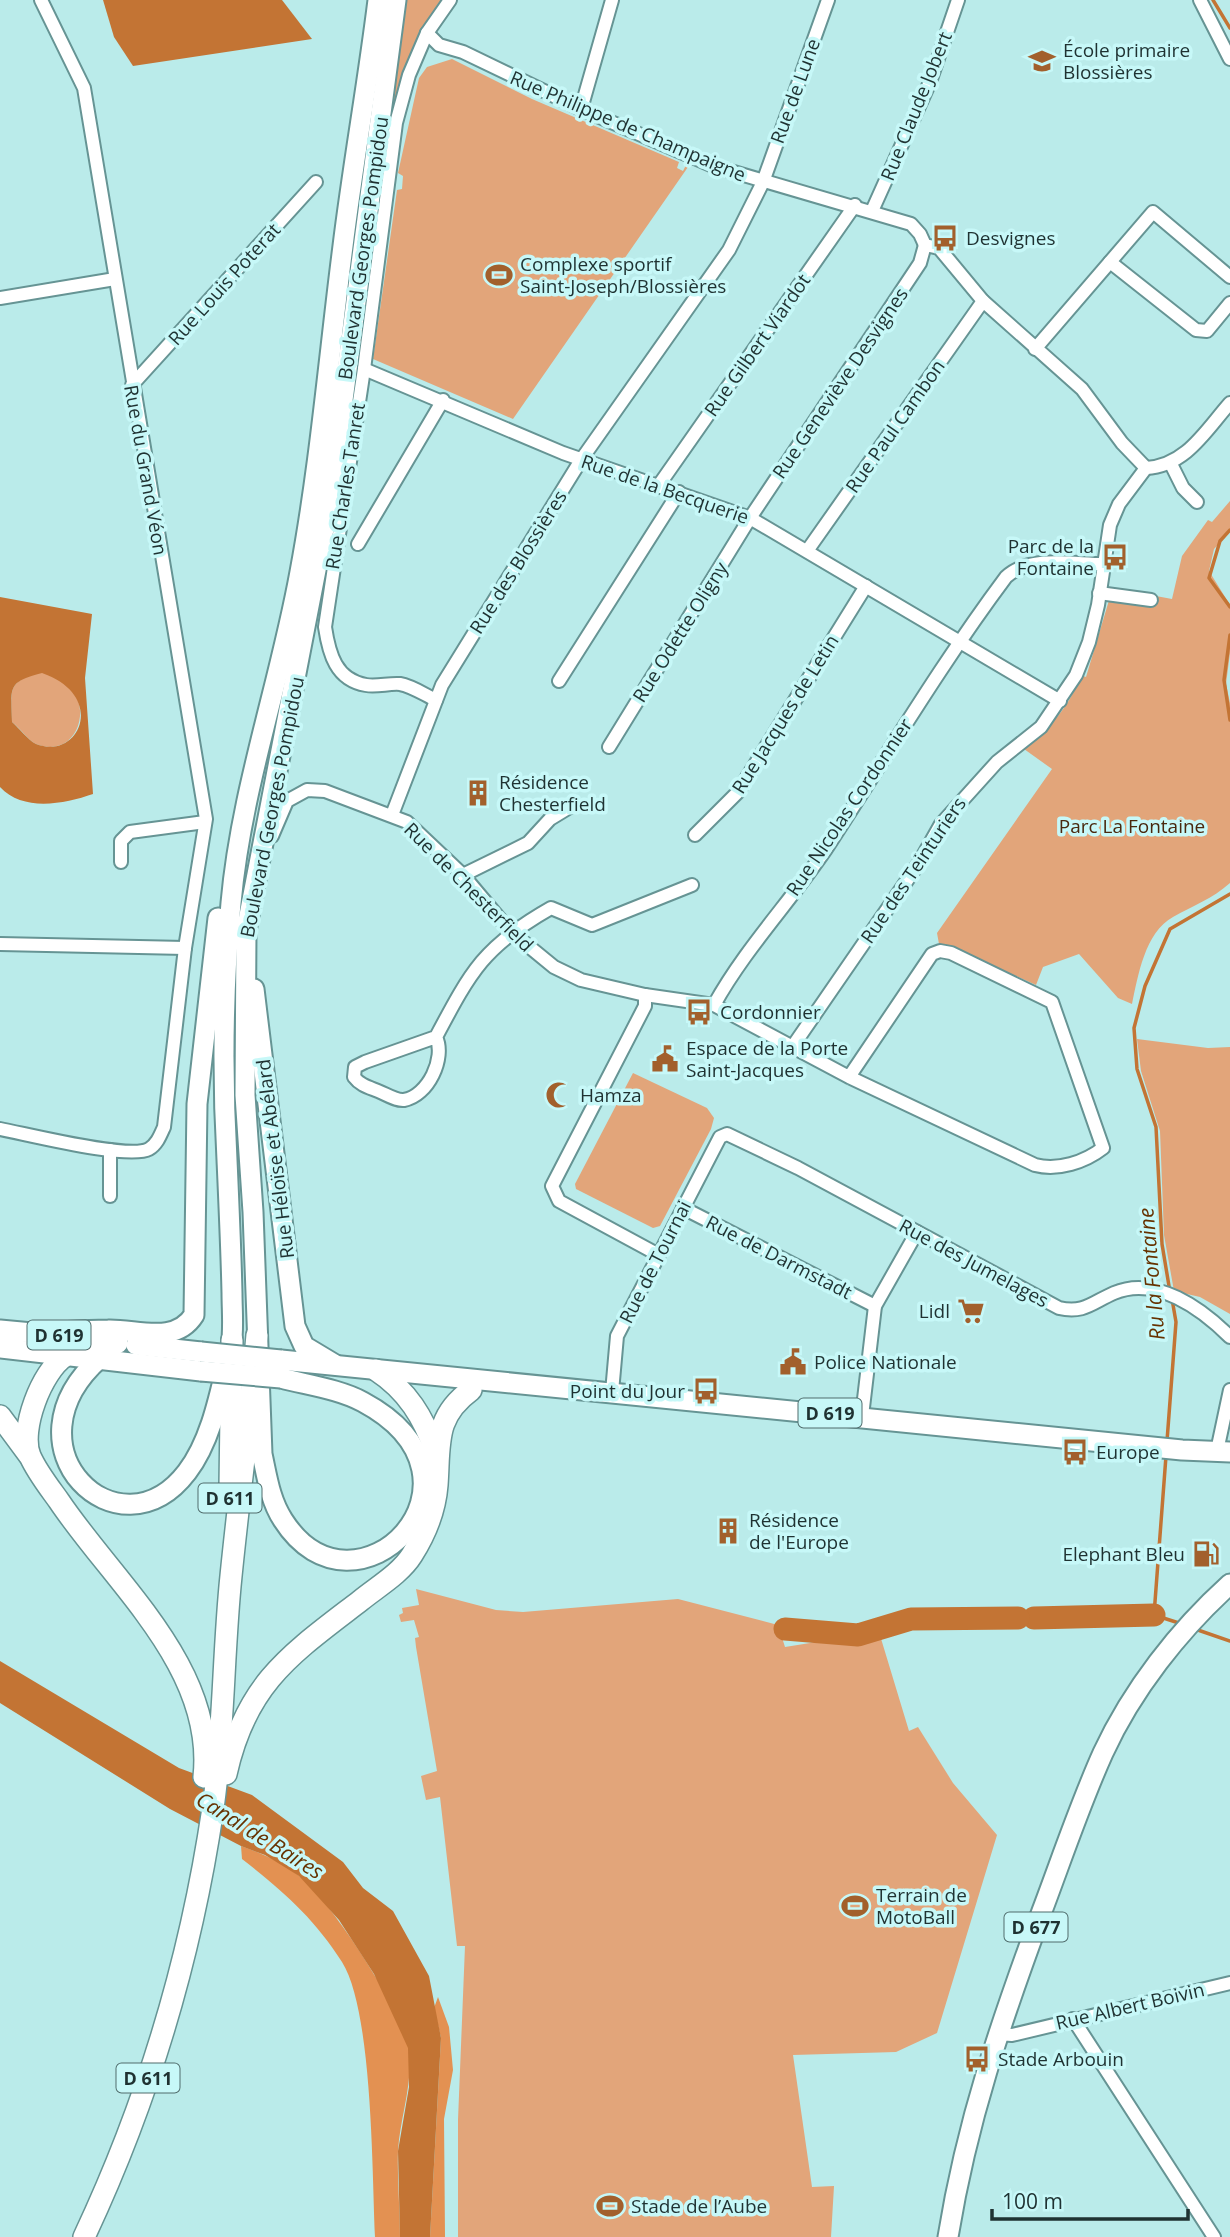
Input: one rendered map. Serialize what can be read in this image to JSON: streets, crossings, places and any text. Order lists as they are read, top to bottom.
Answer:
{
  "streets": {
    "highway": ["D 611"],
    "main road": [
      "Boulevard Georges Pompidou",
      "Rue Héloïse et Abélard",
      "D 619",
      "D 677"
    ],
    "street": [
      "Rue de Lune",
      "Rue Claude Jobert",
      "Rue Philippe de Champaigne",
      "Rue Louis Poterat",
      "Rue Gilbert Viardot",
      "Rue Geneviève Desvignes",
      "Rue Paul Cambon",
      "Rue du Grand Véon",
      "Rue Charles Tanret",
      "Rue de la Becquerie",
      "Rue des Blossières",
      "Rue Odette Oligny",
      "Rue Jacques de Letin",
      "Rue Nicolas Cordonnier",
      "Rue des Teinturiers",
      "Rue de Chesterfield",
      "Rue de Darmstadt",
      "Rue de Tournai",
      "Rue des Jumelages",
      "Rue Albert Boivin"
    ]
  },
  "crossings": [
    ["Rue de Lune", "Rue Philippe de Champaigne"],
    ["Rue de Lune", "Rue des Blossières"],
    ["Rue Claude Jobert", "Rue Philippe de Champaigne"],
    ["Rue Philippe de Champaigne", "Rue Gilbert Viardot"],
    ["Rue Philippe de Champaigne", "Rue Geneviève Desvignes"],
    ["Rue Philippe de Champaigne", "Rue Paul Cambon"],
    ["Rue Philippe de Champaigne", "Rue Charles Tanret"],
    ["Rue Philippe de Champaigne", "Rue des Blossières"],
    ["Rue Philippe de Champaigne", "Rue des Teinturiers"],
    ["Boulevard Georges Pompidou", "Rue de Chesterfield"],
    ["Boulevard Georges Pompidou", "Rue Héloïse et Abélard"],
    ["Boulevard Georges Pompidou", "D 619"],
    ["Boulevard Georges Pompidou", "D 611"],
    ["Rue Louis Poterat", "Rue du Grand Véon"],
    ["Rue Gilbert Viardot", "Rue de la Becquerie"],
    ["Rue Geneviève Desvignes", "Rue de la Becquerie"],
    ["Rue Geneviève Desvignes", "Rue Odette Oligny"],
    ["Rue Paul Cambon", "Rue de la Becquerie"],
    ["Rue Charles Tanret", "Rue de la Becquerie"],
    ["Rue Charles Tanret", "Rue des Blossières"],
    ["Rue de la Becquerie", "Rue des Blossières"],
    ["Rue de la Becquerie", "Rue Odette Oligny"],
    ["Rue de la Becquerie", "Rue Jacques de Letin"],
    ["Rue de la Becquerie", "Rue Nicolas Cordonnier"],
    ["Rue de la Becquerie", "Rue des Teinturiers"],
    ["Rue des Blossières", "Rue de Chesterfield"],
    ["Rue Nicolas Cordonnier", "Rue des Teinturiers"],
    ["Rue Nicolas Cordonnier", "Rue de Chesterfield"],
    ["Rue des Teinturiers", "Rue de Chesterfield"],
    ["Rue Héloïse et Abélard", "D 619"],
    ["Rue de Darmstadt", "Rue de Tournai"],
    ["Rue de Tournai", "Rue des Jumelages"],
    ["Rue de Tournai", "D 619"],
    ["D 677", "Rue Albert Boivin"]
  ],
  "water": ["Ru la Fontaine", "Canal de Baires"],
  "parks": ["Parc La Fontaine"],
  "places": {
    "school or university": ["École primaire Blossières"],
    "bus stop": [
      "Desvignes",
      "Parc de la Fontaine",
      "Cordonnier",
      "Point du Jour",
      "Europe",
      "Stade Arbouin"
    ],
    "sports": ["Complexe sportif Saint-Joseph/Blossières", "Terrain de MotoBall", "Stade de l’Aube"],
    "building": ["Résidence Chesterfield", "Résidence de l'Europe"],
    "public building": ["Espace de la Porte Saint-Jacques", "Police Nationale"],
    "mosque": ["Hamza"],
    "supermarket": ["Lidl"],
    "fuel station": ["Elephant Bleu"]
  },
  "scale_bar": "100 m"
}
